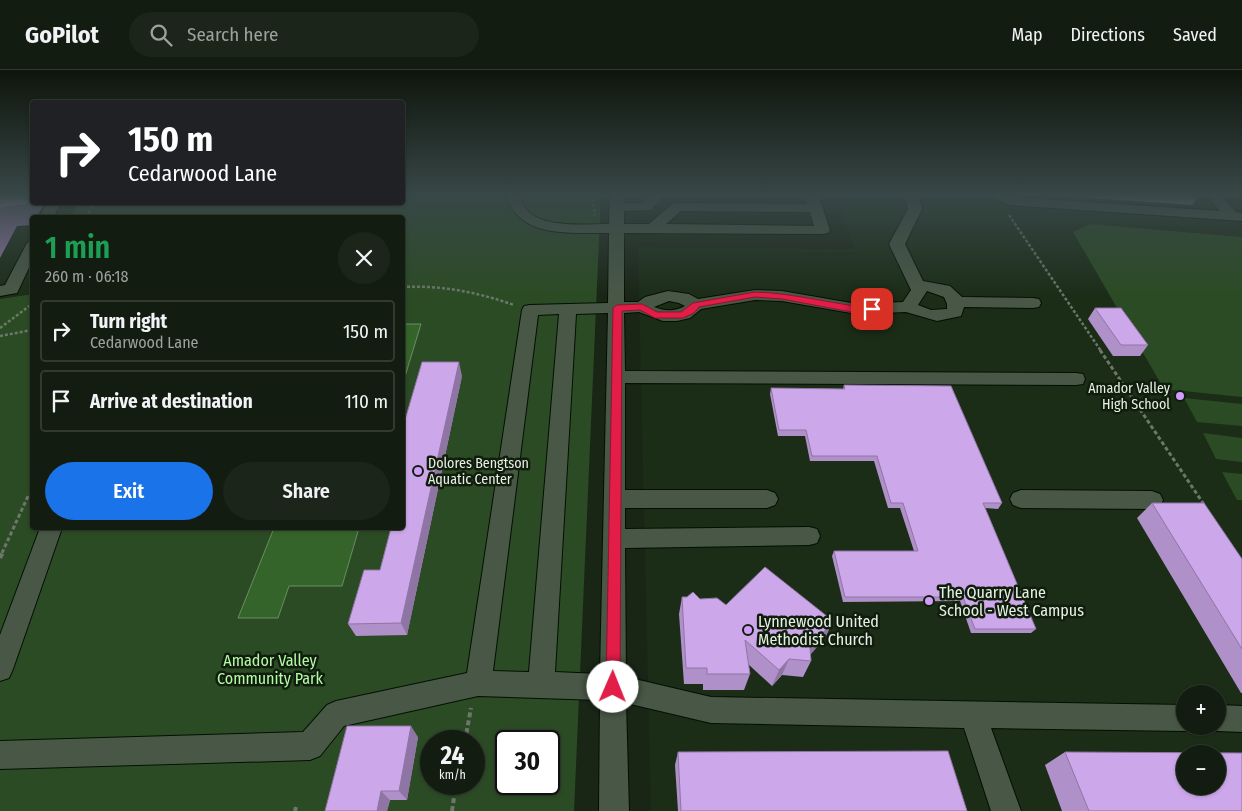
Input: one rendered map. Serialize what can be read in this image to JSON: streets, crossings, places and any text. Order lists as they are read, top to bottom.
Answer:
{
  "parks": ["Amador Valley Community Park"],
  "places": [
    "Amador Valley High School",
    "Dolores Bengtson Aquatic Center",
    "The Quarry Lane School - West Campus",
    "Lynnewood United Methodist Church"
  ],
  "page": {
    "header": "GoPilot",
    "search": "Search here",
    "nav": ["Map", "Directions", "Saved"],
    "turn": ["150 m", "Cedarwood Lane"],
    "heading": ["1 min", "260 m · 06:18"],
    "list": [
      {
        "name": "Turn right",
        "note": "Cedarwood Lane",
        "value": "150 m"
      },
      {
        "name": "Arrive at destination",
        "value": "110 m"
      }
    ],
    "buttons": ["Exit", "Share"],
    "map_buttons": ["+", "−"],
    "speed": "24 km/h",
    "limit": "30"
  }
}
